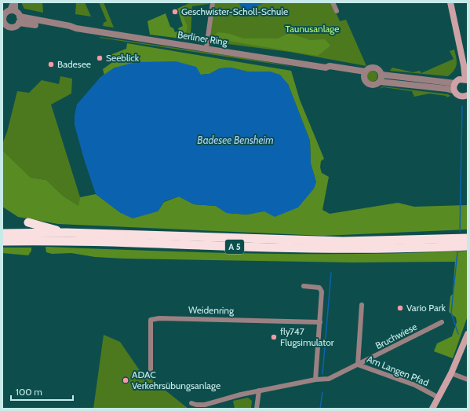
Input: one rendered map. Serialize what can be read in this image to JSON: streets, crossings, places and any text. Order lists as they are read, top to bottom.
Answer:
{
  "streets": {
    "highway": ["A 5"],
    "main road": ["Berliner Ring"],
    "street": ["Weidenring", "Bruchwiese", "Am Langen Pfad"]
  },
  "crossings": [
    ["Bruchwiese", "Am Langen Pfad"]
  ],
  "water": ["Badesee Bensheim"],
  "parks": ["Taunusanlage"],
  "places": [
    "Geschwister-Scholl-Schule",
    "Seeblick",
    "Badesee",
    "Vario Park",
    "fly747 Flugsimulator",
    "ADAC Verkehrsübungsanlage"
  ],
  "scale_bar": "100 m"
}
